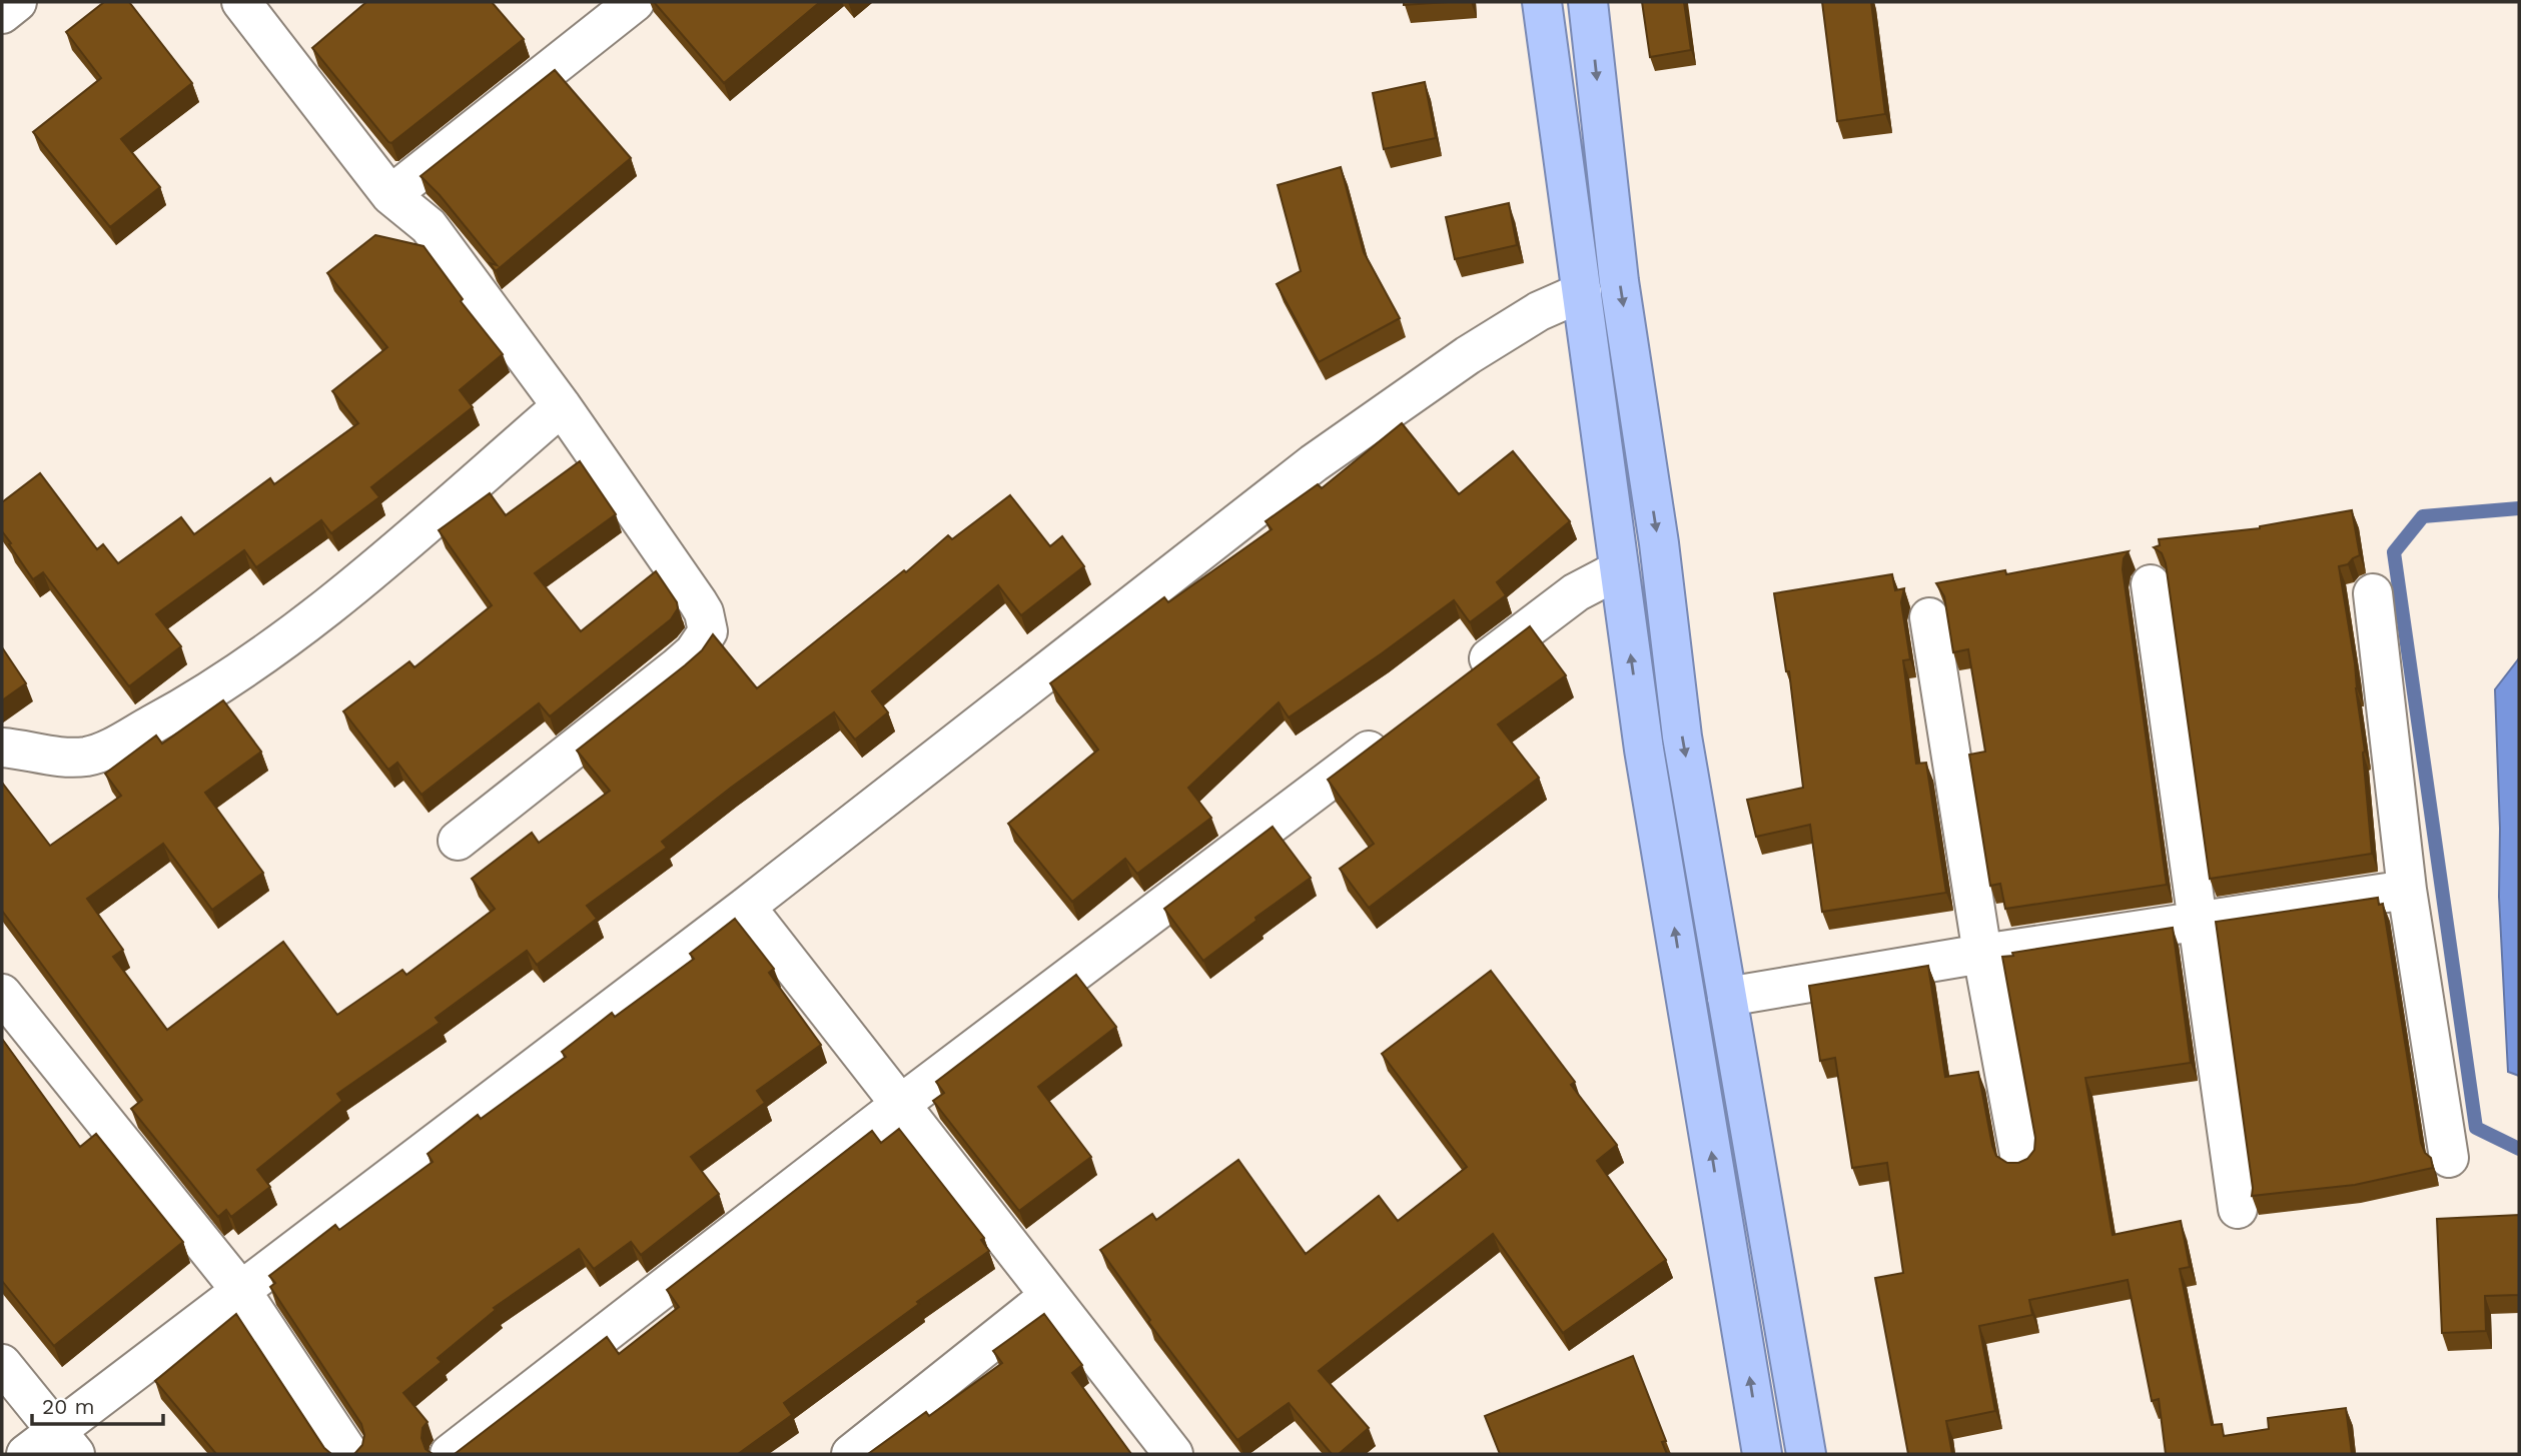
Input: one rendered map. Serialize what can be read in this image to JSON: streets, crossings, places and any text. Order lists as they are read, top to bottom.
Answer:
{
  "scale_bar": "20 m"
}
